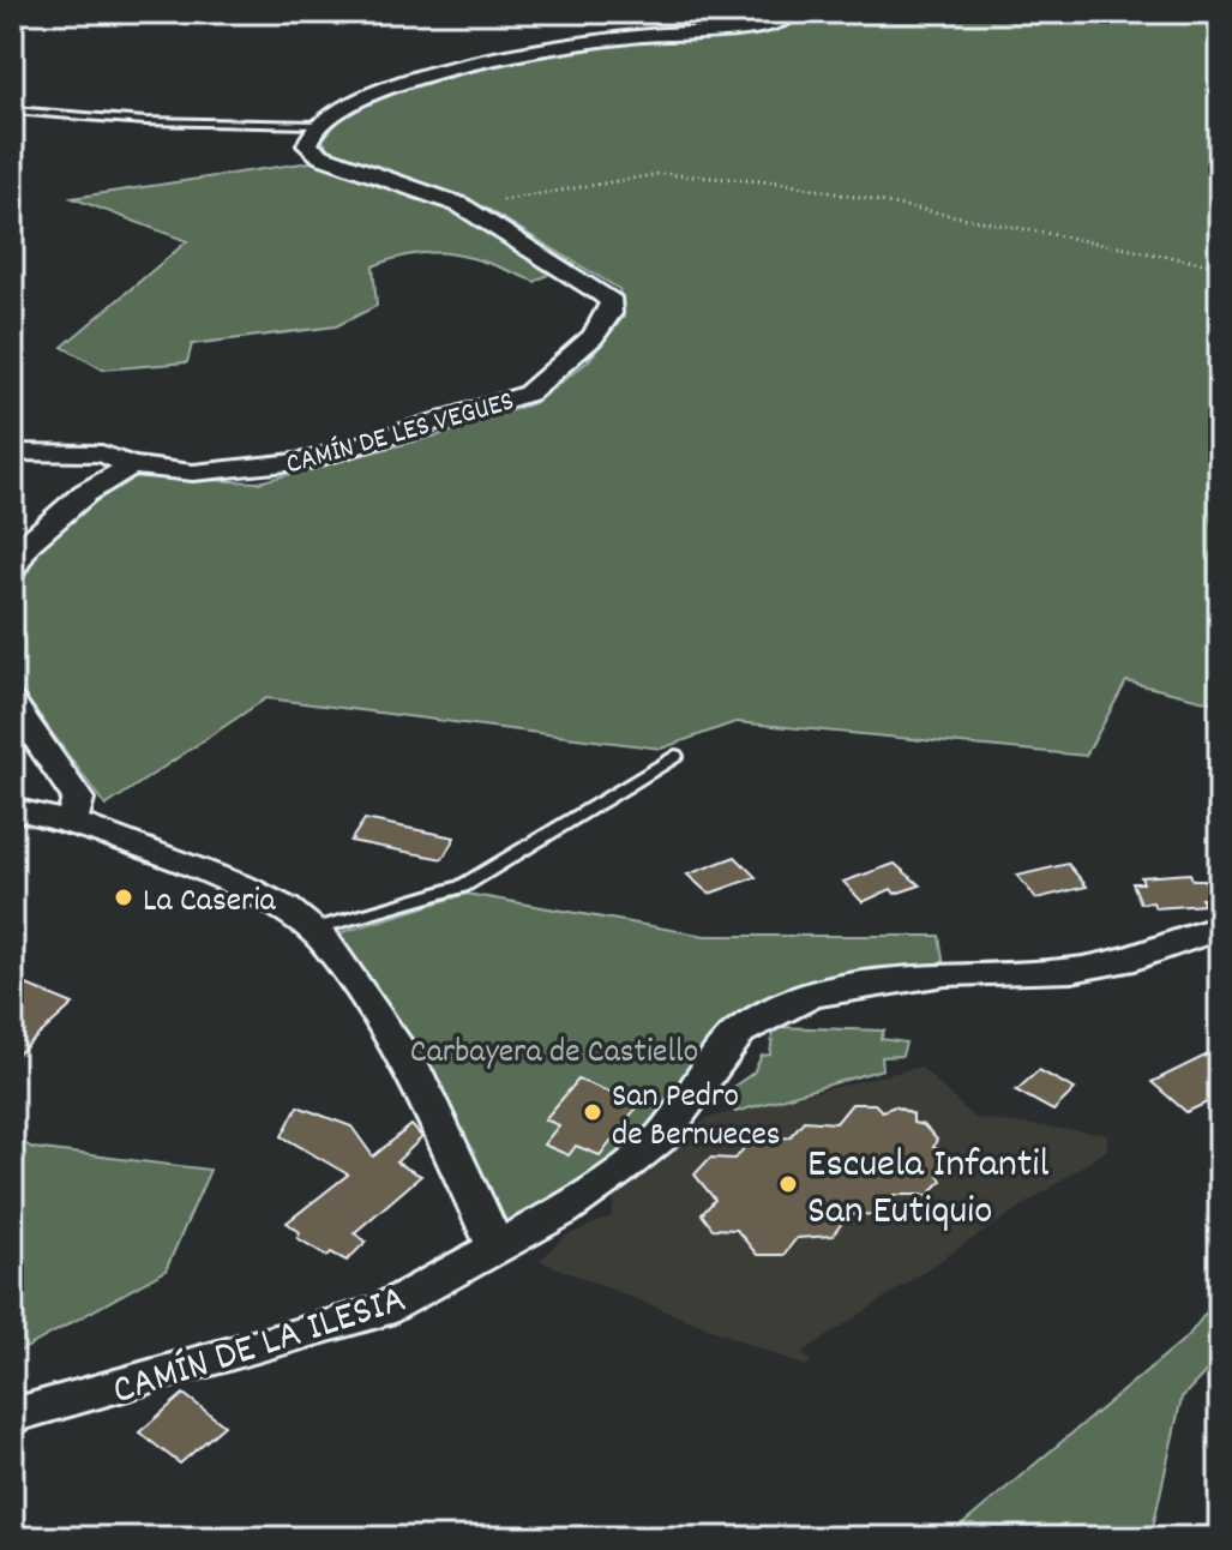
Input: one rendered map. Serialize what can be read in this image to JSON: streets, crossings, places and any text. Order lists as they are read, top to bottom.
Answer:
{
  "streets": {
    "street": ["CAMÍN DE LES VEGUES", "CAMÍN DE LA ILESIA"]
  },
  "parks": ["Carbayera de Castiello"],
  "places": ["La Caseria", "San Pedro de Bernueces", "Escuela Infantil San Eutiquio"]
}
